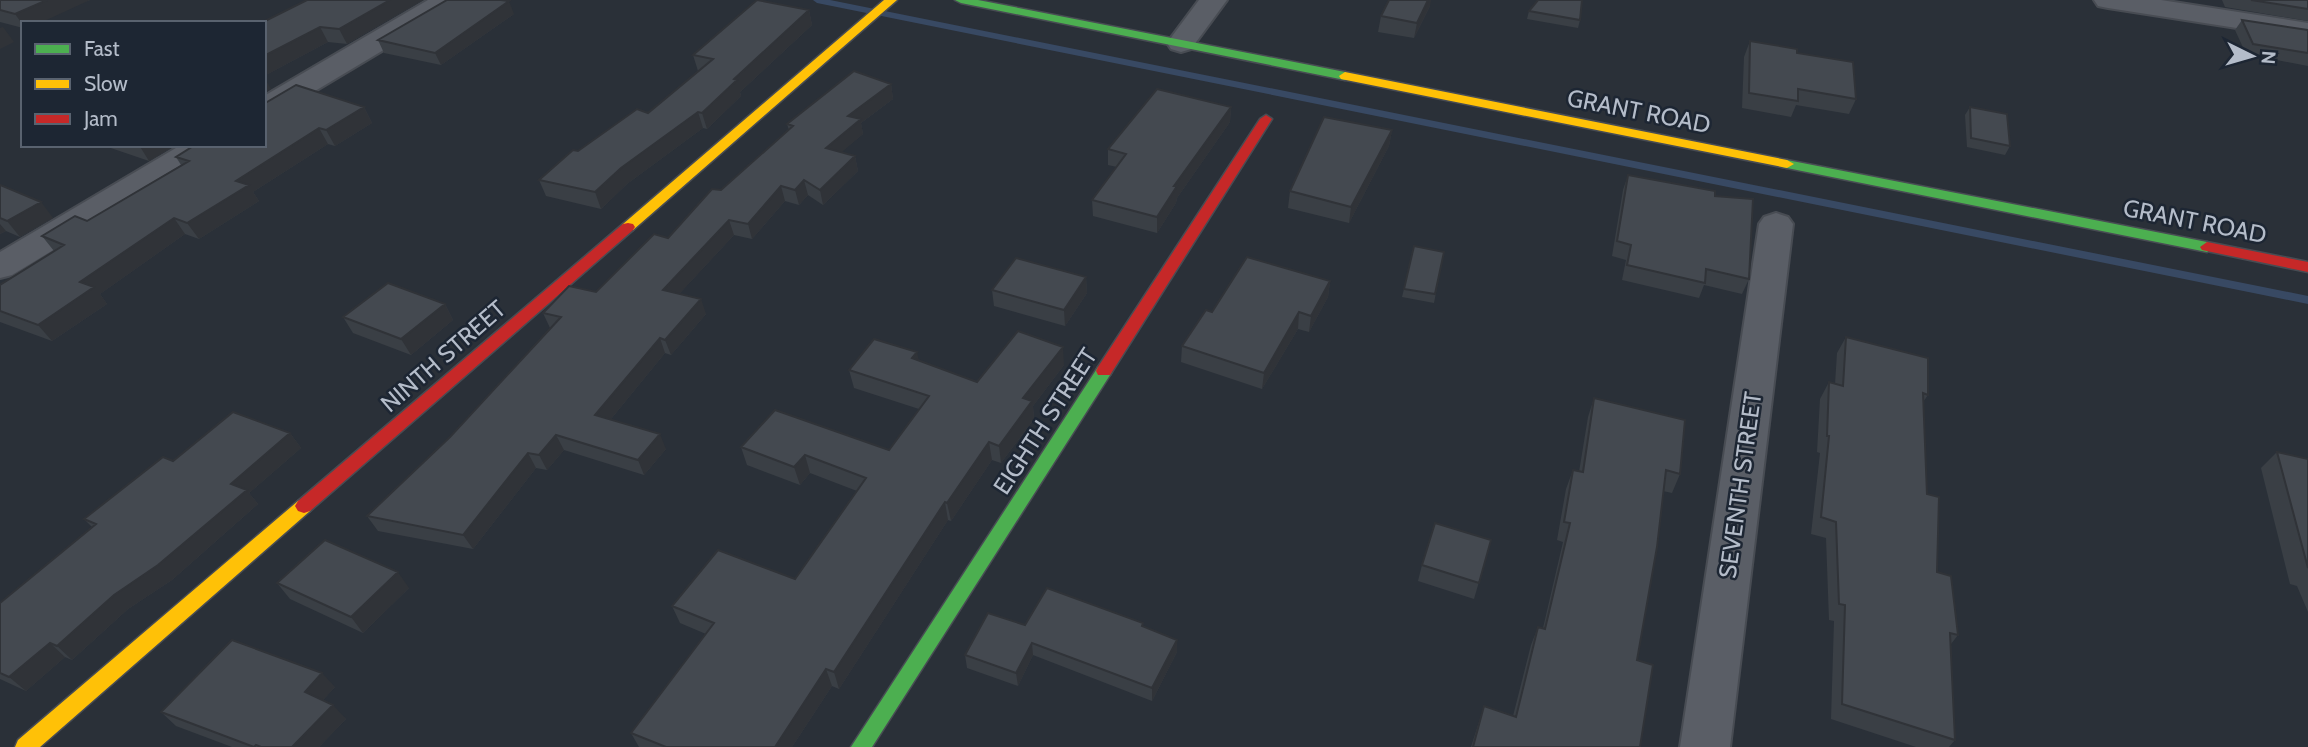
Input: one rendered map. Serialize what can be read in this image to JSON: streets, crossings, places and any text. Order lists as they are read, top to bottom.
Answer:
{
  "streets": {
    "street": [
      "GRANT ROAD",
      "NINTH STREET",
      "EIGHTH STREET",
      "SEVENTH STREET"
    ]
  },
  "legend": ["Fast", "Slow", "Jam"],
  "north": "right"
}
